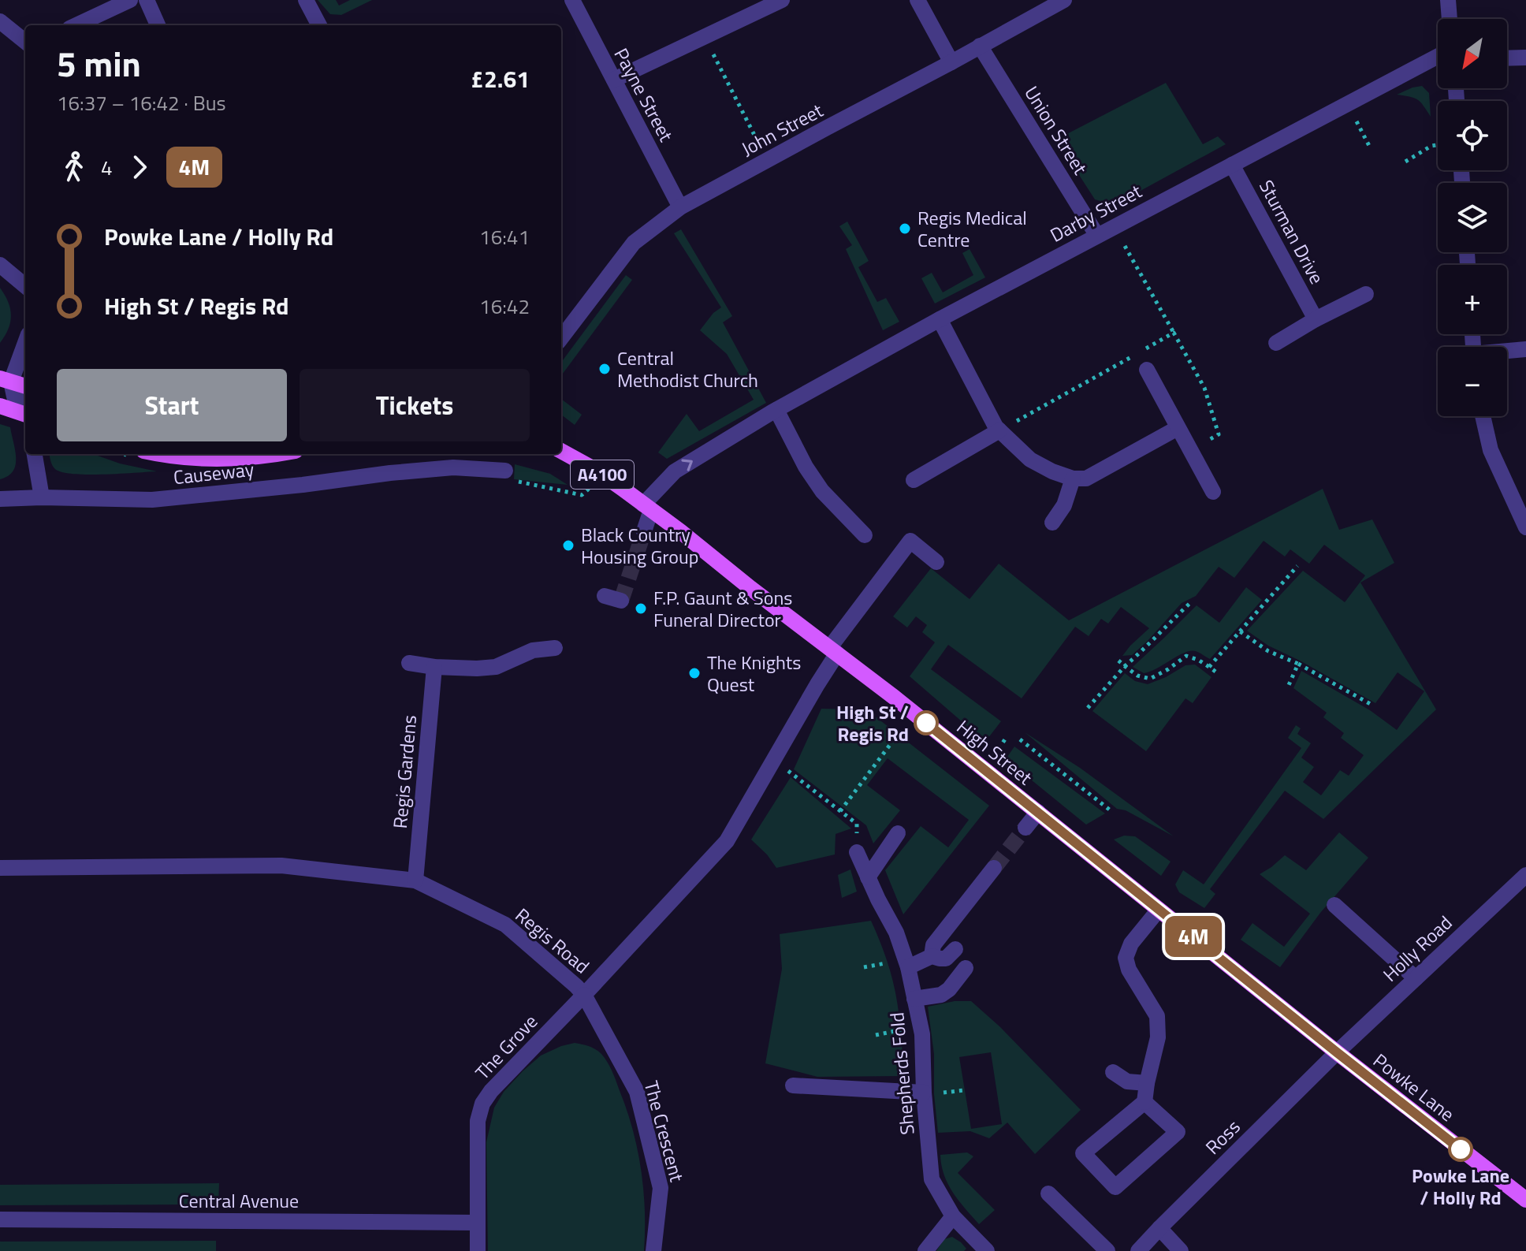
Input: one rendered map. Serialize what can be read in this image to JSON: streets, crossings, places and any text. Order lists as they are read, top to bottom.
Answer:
{
  "streets": {
    "main road": ["A4100", "High Street", "Powke Lane"],
    "street": [
      "Payne Street",
      "John Street",
      "Union Street",
      "Darby Street",
      "Sturman Drive",
      "Causeway",
      "Regis Gardens",
      "Regis Road",
      "Holly Road",
      "The Grove",
      "Shepherds Fold",
      "The Crescent",
      "Ross",
      "Central Avenue"
    ]
  },
  "crossings": [
    ["Payne Street", "John Street"],
    ["John Street", "Union Street"],
    ["Union Street", "Darby Street"],
    ["Darby Street", "Sturman Drive"],
    ["Darby Street", "High Street"],
    ["High Street", "Regis Road"],
    ["High Street", "Holly Road"],
    ["High Street", "Powke Lane"],
    ["High Street", "Ross"],
    ["Regis Gardens", "Regis Road"],
    ["Regis Road", "The Grove"],
    ["Regis Road", "The Crescent"],
    ["Holly Road", "Powke Lane"],
    ["Holly Road", "Ross"],
    ["The Grove", "The Crescent"],
    ["The Grove", "Central Avenue"],
    ["Powke Lane", "Ross"]
  ],
  "places": [
    "Regis Medical Centre",
    "Central Methodist Church",
    "Black Country Housing Group",
    "F.P. Gaunt & Sons Funeral Director",
    "The Knights Quest",
    "High St / Regis Rd",
    "Powke Lane / Holly Rd"
  ],
  "lines": ["bus line 4M"],
  "north": "bottom left",
  "page": {
    "on_map": "4M",
    "map_buttons": ["+", "−"],
    "heading": ["5 min", "16:37 – 16:42 · Bus", "£2.61"],
    "legs": ["4", "4M"],
    "list": [
      {
        "name": "Powke Lane / Holly Rd",
        "value": "16:41"
      },
      {
        "name": "High St / Regis Rd",
        "value": "16:42"
      }
    ],
    "buttons": ["Start", "Tickets"]
  }
}
